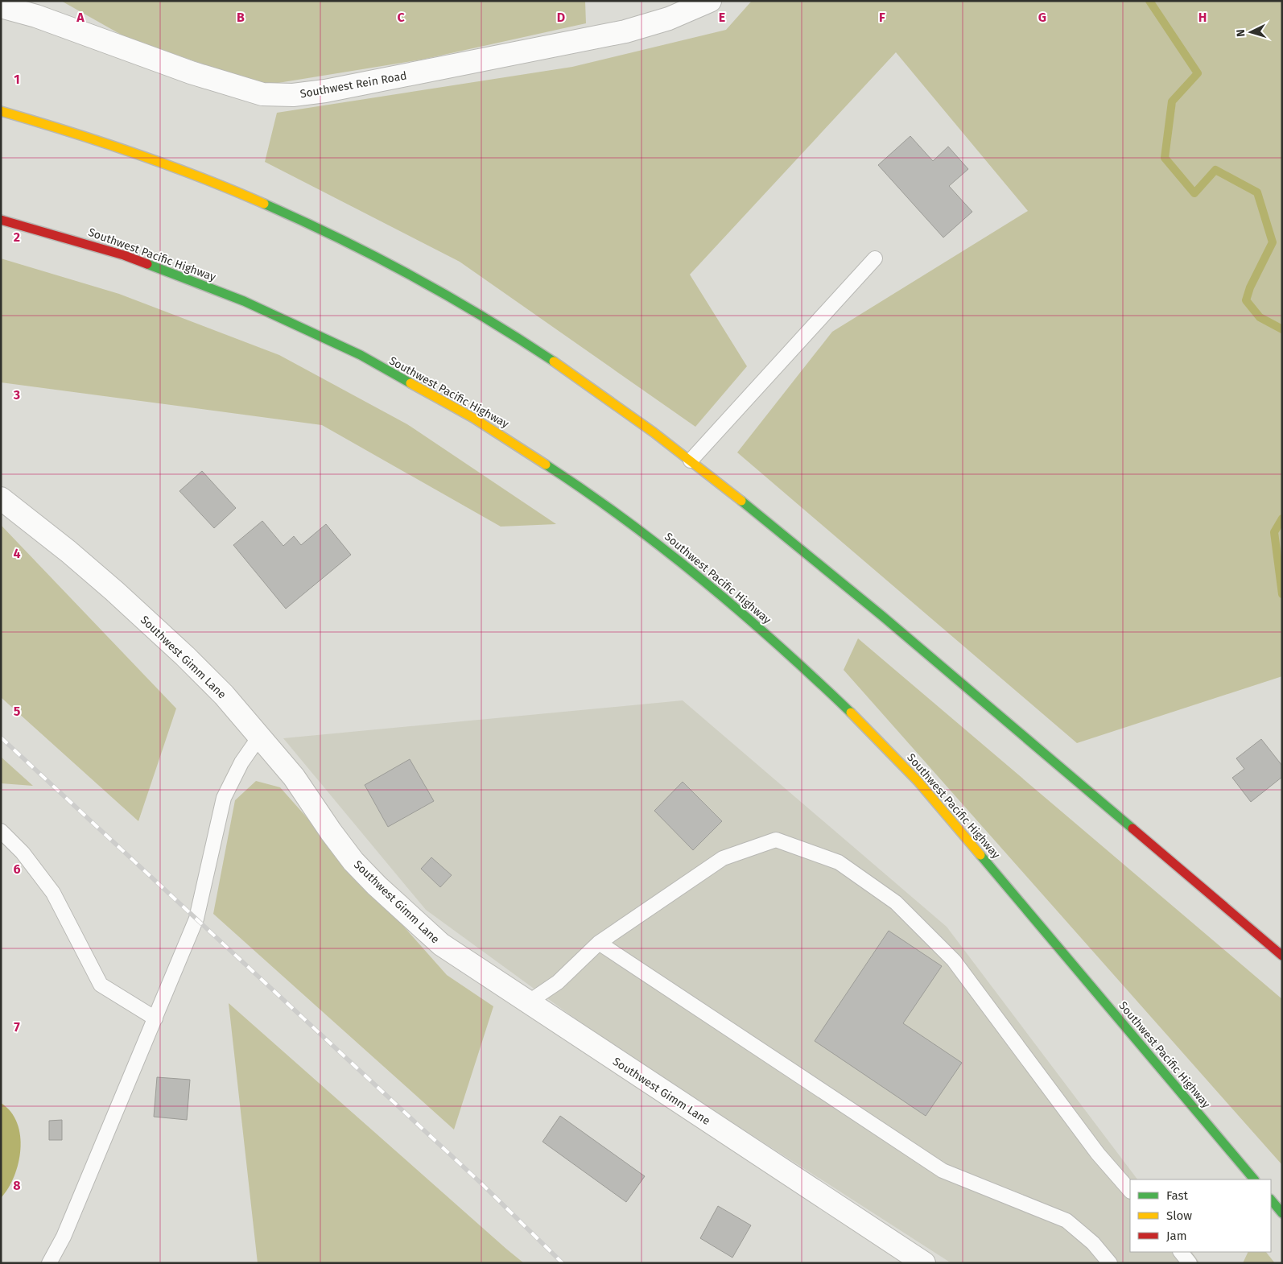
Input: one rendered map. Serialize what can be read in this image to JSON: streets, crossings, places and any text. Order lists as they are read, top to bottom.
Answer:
{
  "streets": {
    "highway": ["Southwest Pacific Highway"],
    "street": ["Southwest Rein Road", "Southwest Gimm Lane"]
  },
  "legend": ["Fast", "Slow", "Jam"],
  "north": "left",
  "grid": {
    "columns": [
      "A",
      "B",
      "C",
      "D",
      "E",
      "F",
      "G",
      "H"
    ],
    "rows": [
      "1",
      "2",
      "3",
      "4",
      "5",
      "6",
      "7",
      "8"
    ]
  }
}
